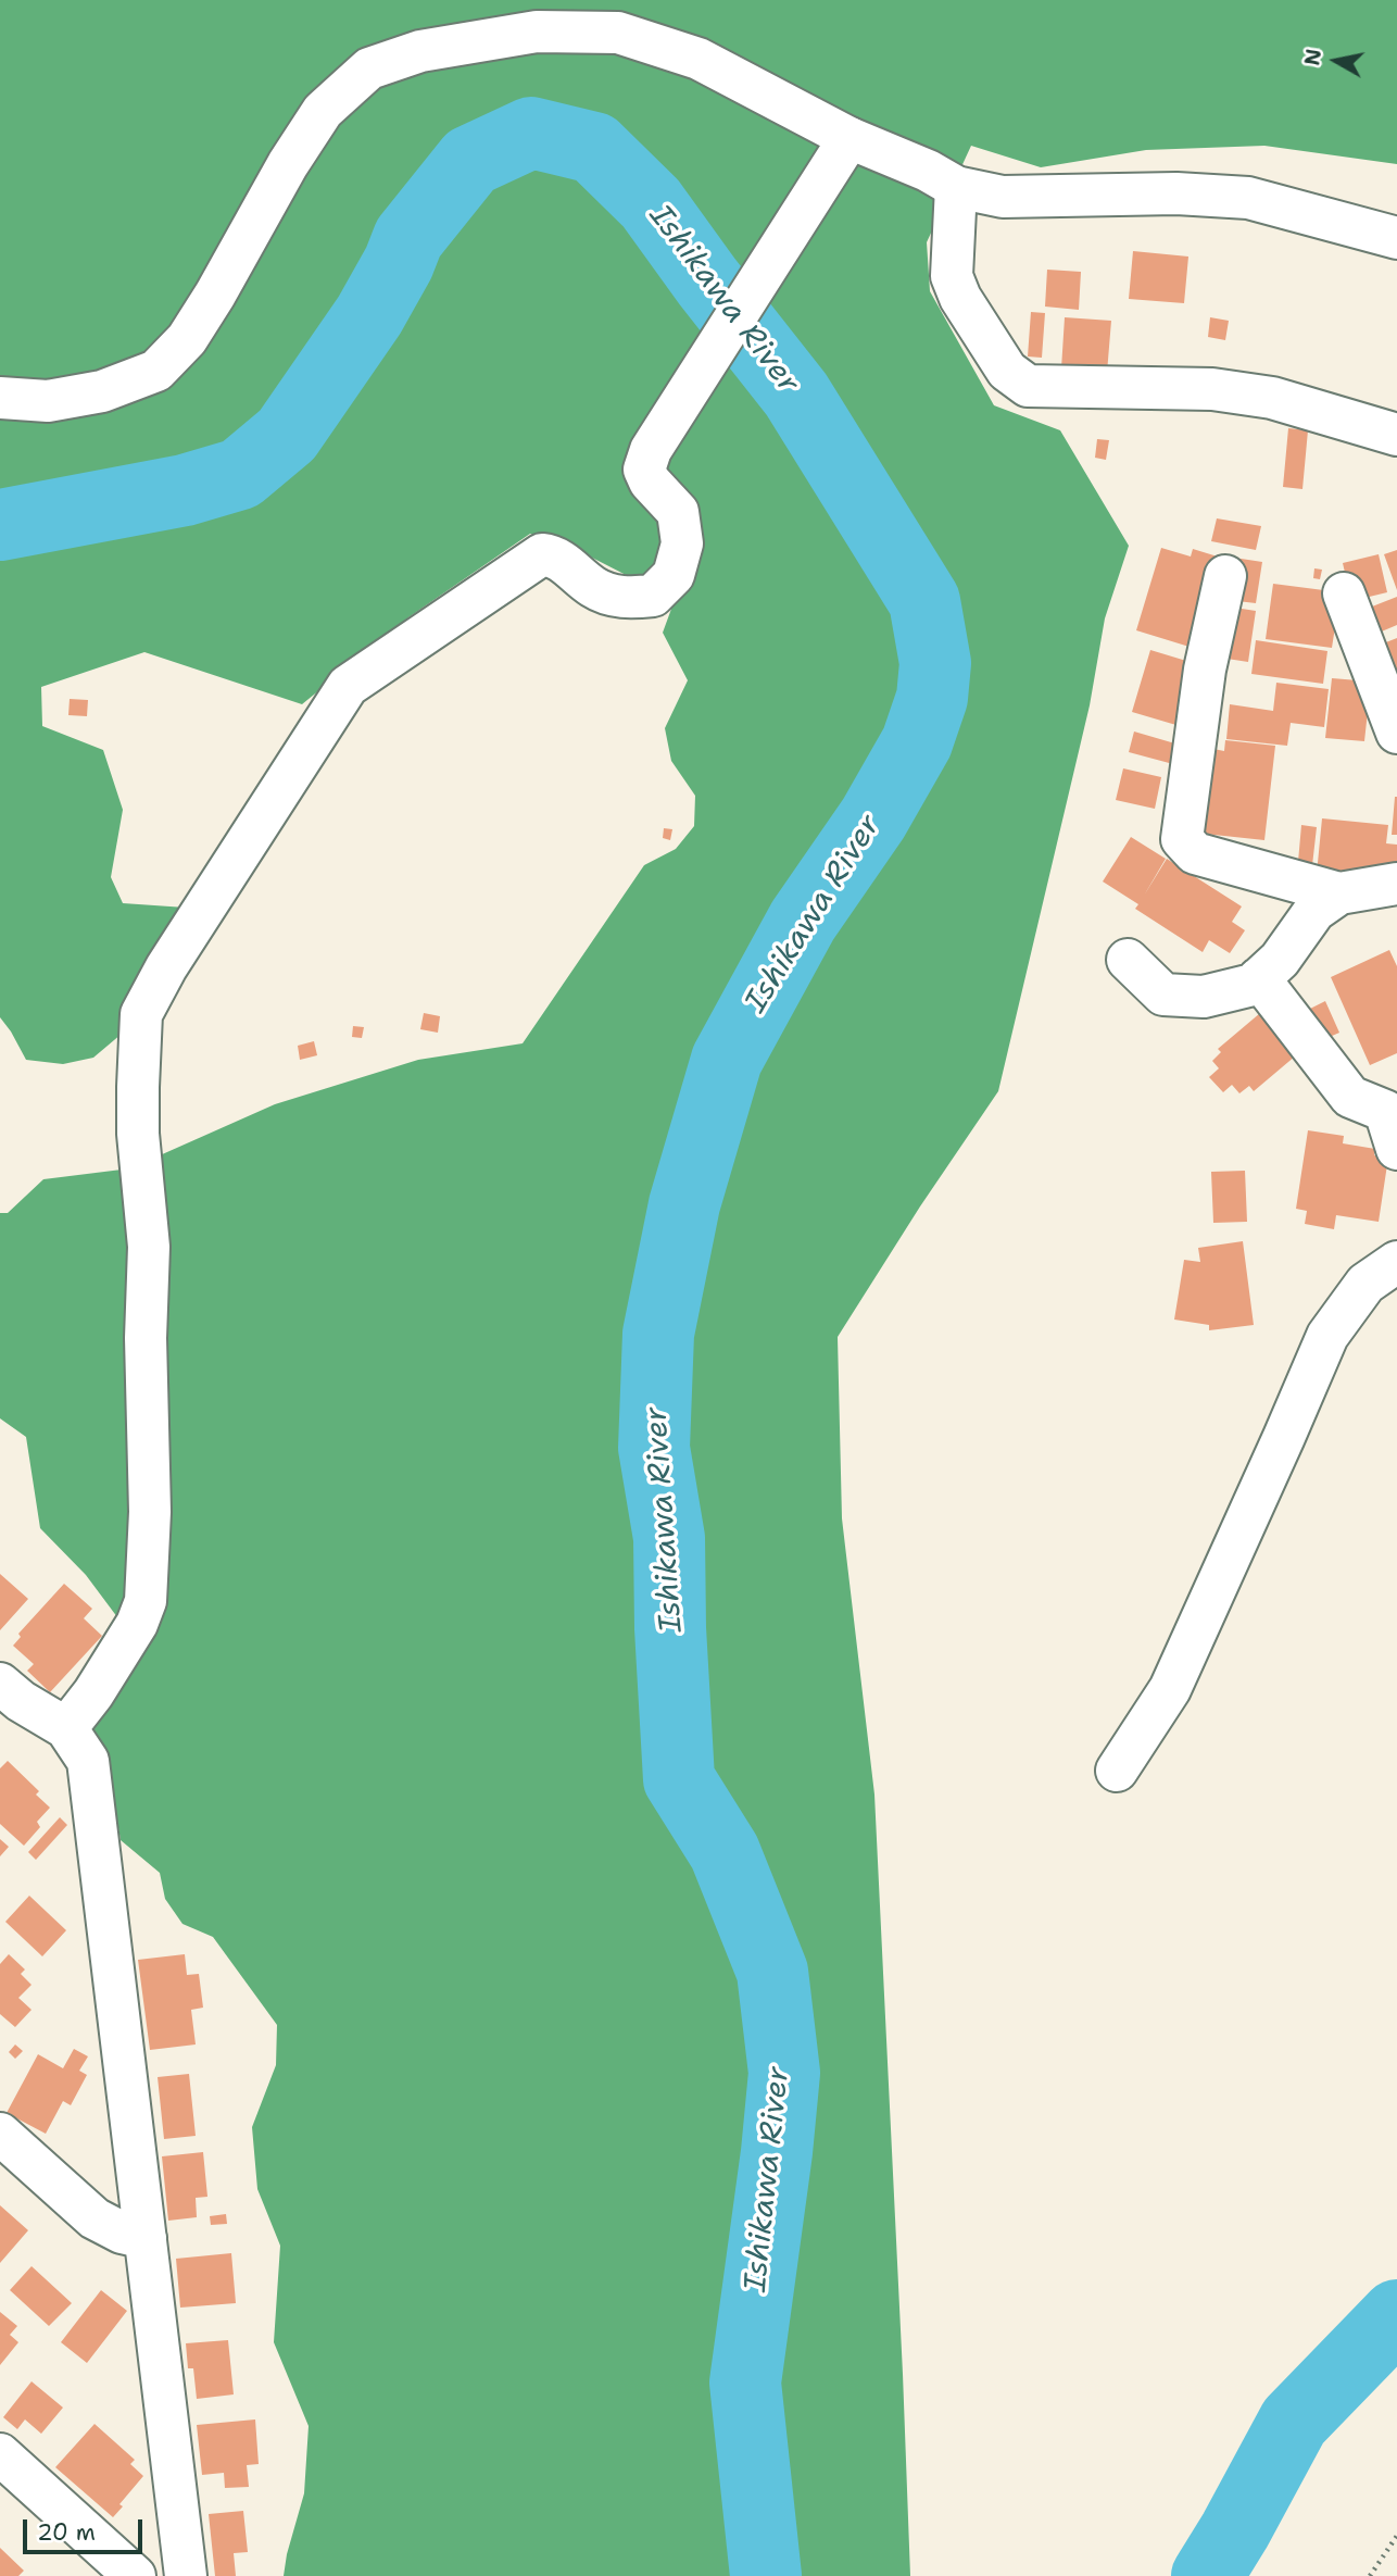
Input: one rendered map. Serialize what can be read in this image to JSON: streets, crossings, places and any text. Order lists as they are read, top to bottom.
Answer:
{
  "water": ["Ishikawa River"],
  "scale_bar": "20 m",
  "north": "left"
}
